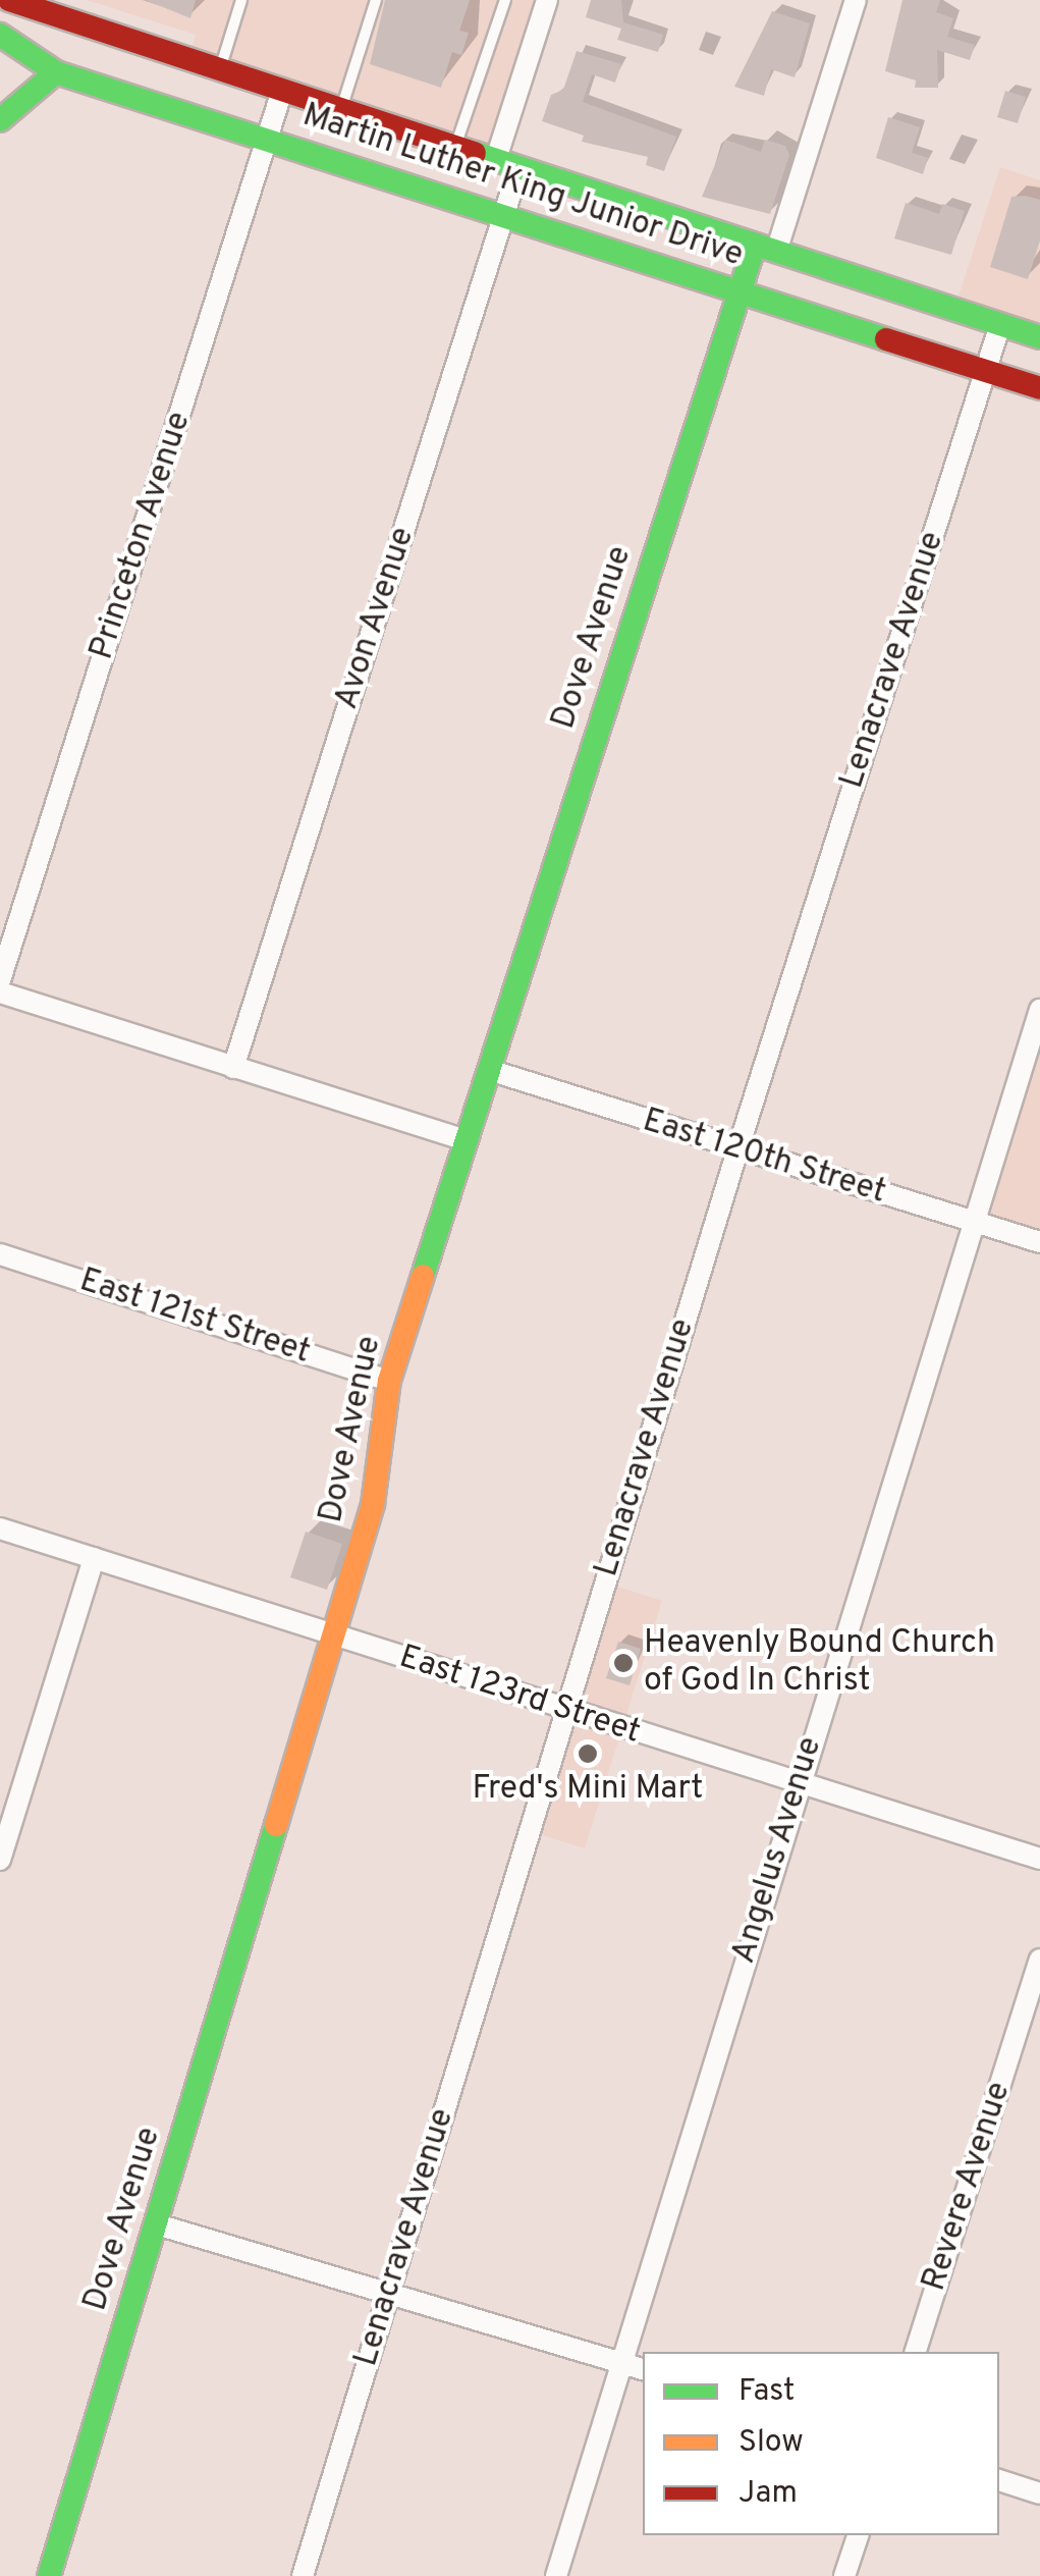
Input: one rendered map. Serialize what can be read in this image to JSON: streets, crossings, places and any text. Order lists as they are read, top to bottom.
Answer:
{
  "streets": {
    "street": [
      "Martin Luther King Junior Drive",
      "Princeton Avenue",
      "Avon Avenue",
      "Dove Avenue",
      "Lenacrave Avenue",
      "East 120th Street",
      "East 121st Street",
      "East 123rd Street",
      "Angelus Avenue",
      "Revere Avenue"
    ]
  },
  "crossings": [
    ["Martin Luther King Junior Drive", "Princeton Avenue"],
    ["Martin Luther King Junior Drive", "Avon Avenue"],
    ["Martin Luther King Junior Drive", "Dove Avenue"],
    ["Martin Luther King Junior Drive", "Lenacrave Avenue"],
    ["Dove Avenue", "East 120th Street"],
    ["Dove Avenue", "East 121st Street"],
    ["Dove Avenue", "East 123rd Street"],
    ["Lenacrave Avenue", "East 120th Street"],
    ["Lenacrave Avenue", "East 123rd Street"],
    ["East 120th Street", "Angelus Avenue"],
    ["East 123rd Street", "Angelus Avenue"]
  ],
  "places": ["Heavenly Bound Church of God In Christ", "Fred's Mini Mart"],
  "legend": ["Fast", "Slow", "Jam"]
}
